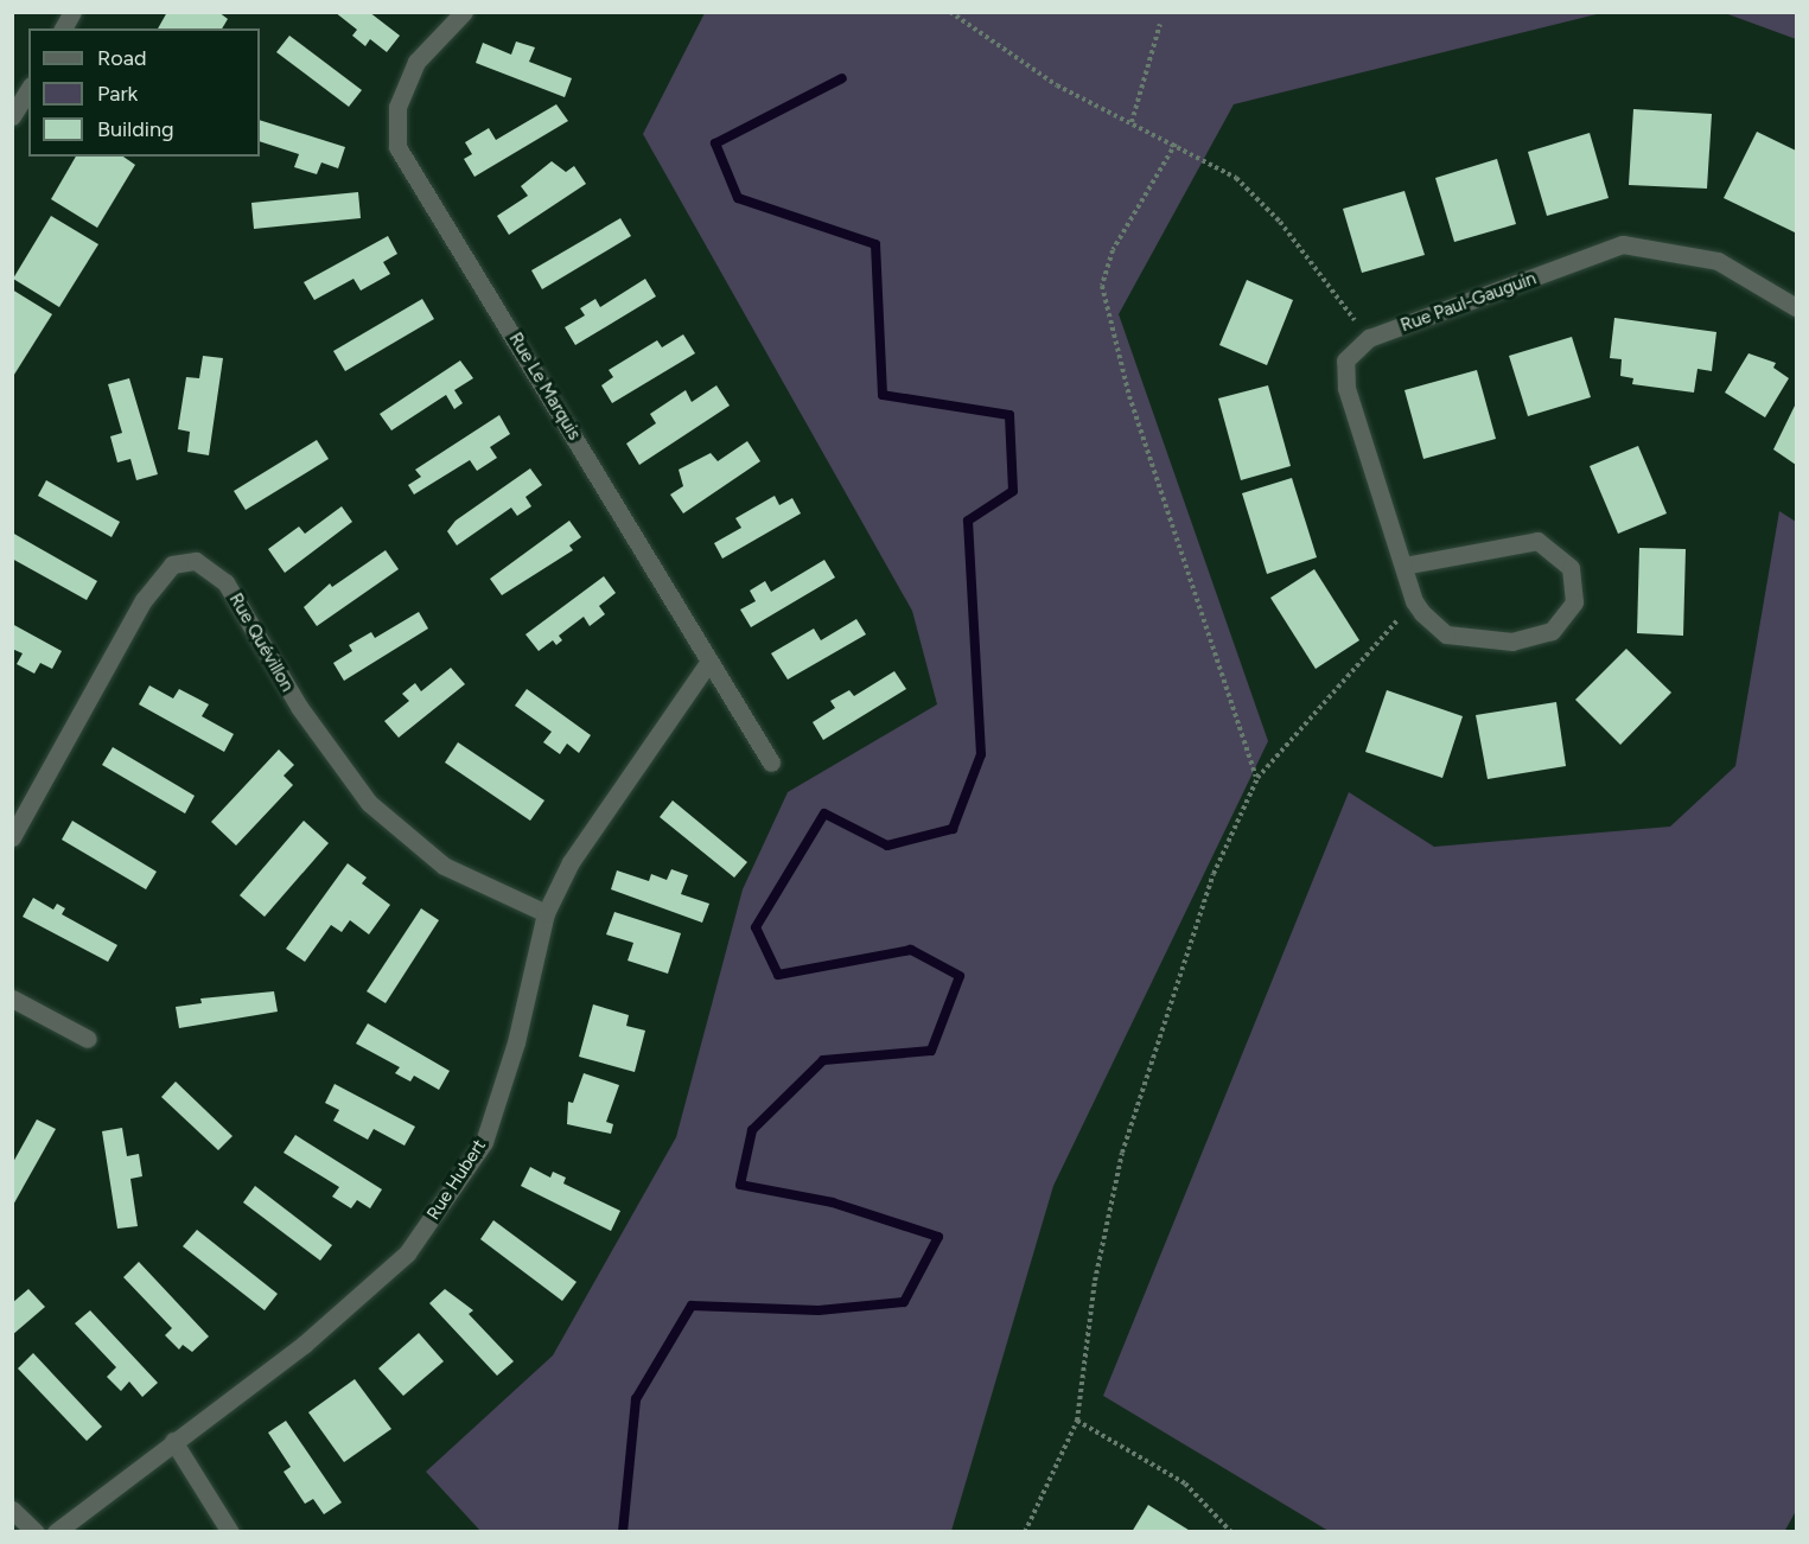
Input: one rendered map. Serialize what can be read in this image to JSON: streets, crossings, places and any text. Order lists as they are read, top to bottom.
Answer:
{
  "streets": {
    "street": [
      "Rue Paul-Gauguin",
      "Rue Le Marquis",
      "Rue Quévillon",
      "Rue Hubert"
    ]
  },
  "crossings": [
    ["Rue Le Marquis", "Rue Hubert"],
    ["Rue Quévillon", "Rue Hubert"]
  ],
  "legend": ["Road", "Park", "Building"]
}
